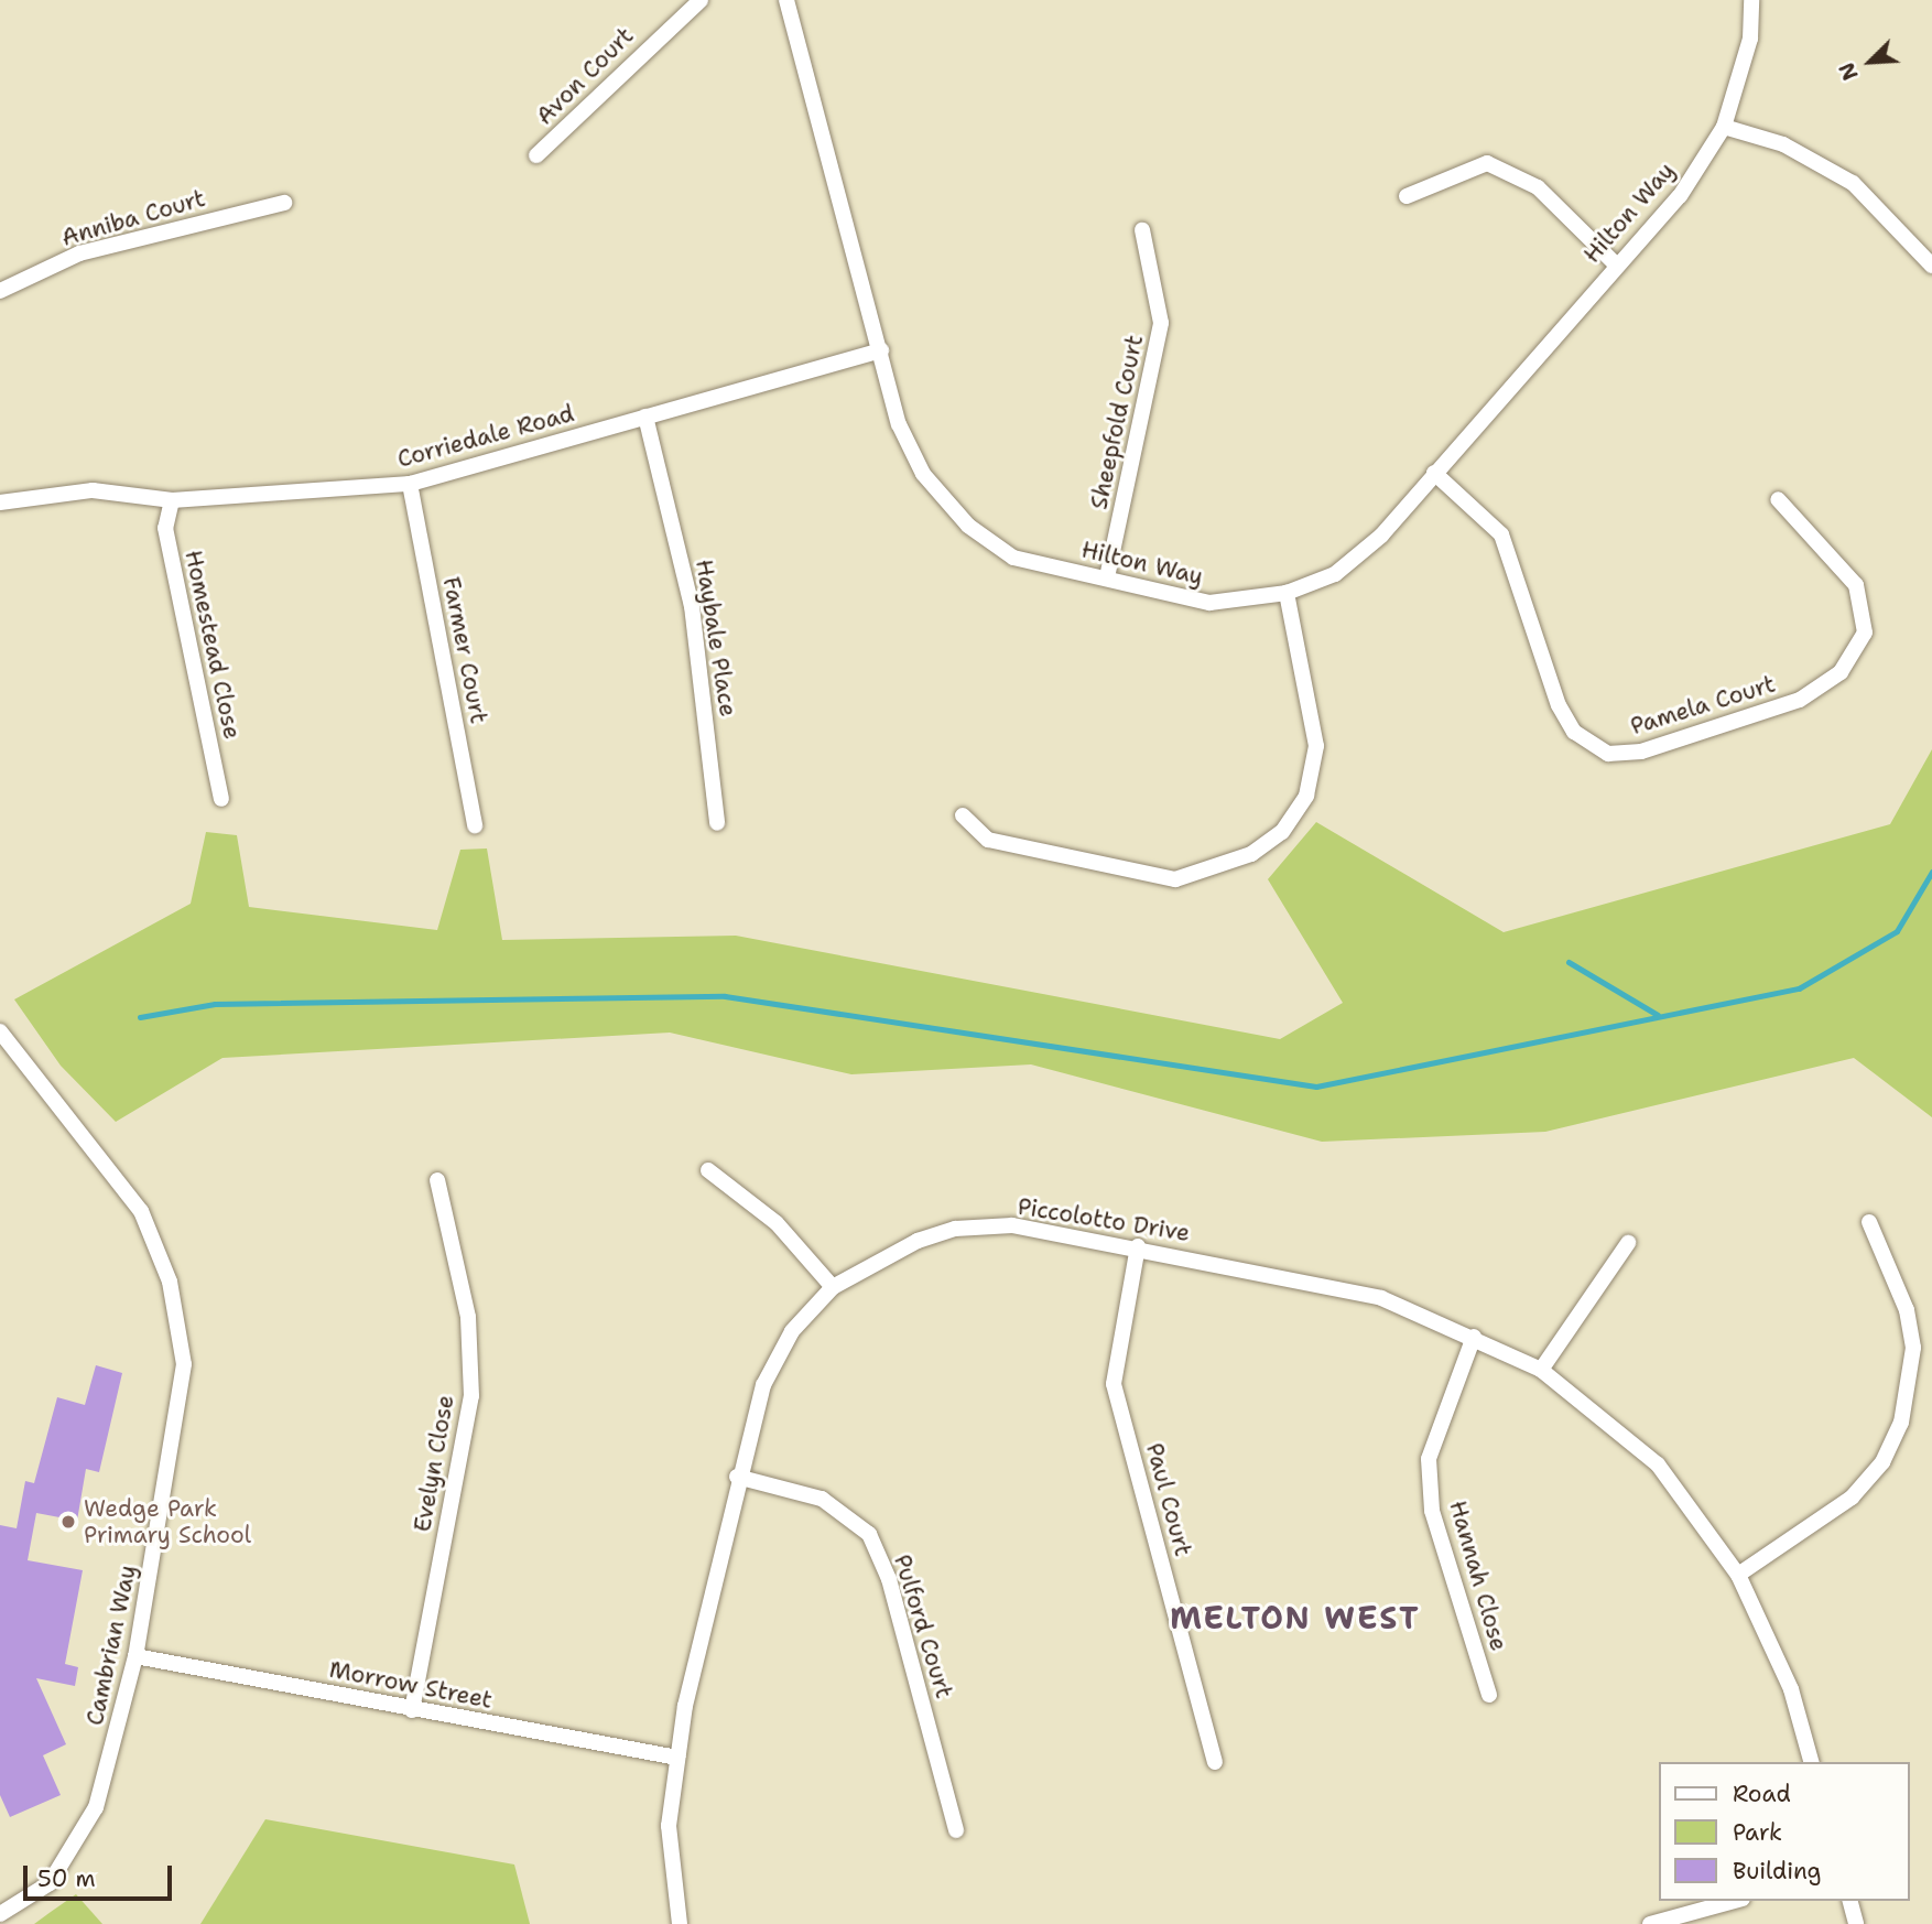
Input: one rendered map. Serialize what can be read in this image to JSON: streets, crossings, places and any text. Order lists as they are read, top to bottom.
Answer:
{
  "streets": {
    "street": [
      "Avon Court",
      "Hilton Way",
      "Anniba Court",
      "Sheepfold Court",
      "Corriedale Road",
      "Haybale Place",
      "Homestead Close",
      "Farmer Court",
      "Pamela Court",
      "Piccolotto Drive",
      "Evelyn Close",
      "Paul Court",
      "Hannah Close",
      "Pulford Court",
      "Cambrian Way",
      "Morrow Street"
    ]
  },
  "crossings": [
    ["Hilton Way", "Sheepfold Court"],
    ["Hilton Way", "Corriedale Road"],
    ["Hilton Way", "Pamela Court"],
    ["Corriedale Road", "Haybale Place"],
    ["Corriedale Road", "Homestead Close"],
    ["Corriedale Road", "Farmer Court"],
    ["Piccolotto Drive", "Paul Court"],
    ["Piccolotto Drive", "Hannah Close"],
    ["Piccolotto Drive", "Pulford Court"],
    ["Piccolotto Drive", "Morrow Street"],
    ["Evelyn Close", "Morrow Street"],
    ["Cambrian Way", "Morrow Street"]
  ],
  "districts": ["MELTON WEST"],
  "places": ["Wedge Park Primary School"],
  "legend": ["Road", "Park", "Building"],
  "scale_bar": "50 m",
  "north": "bottom left"
}
